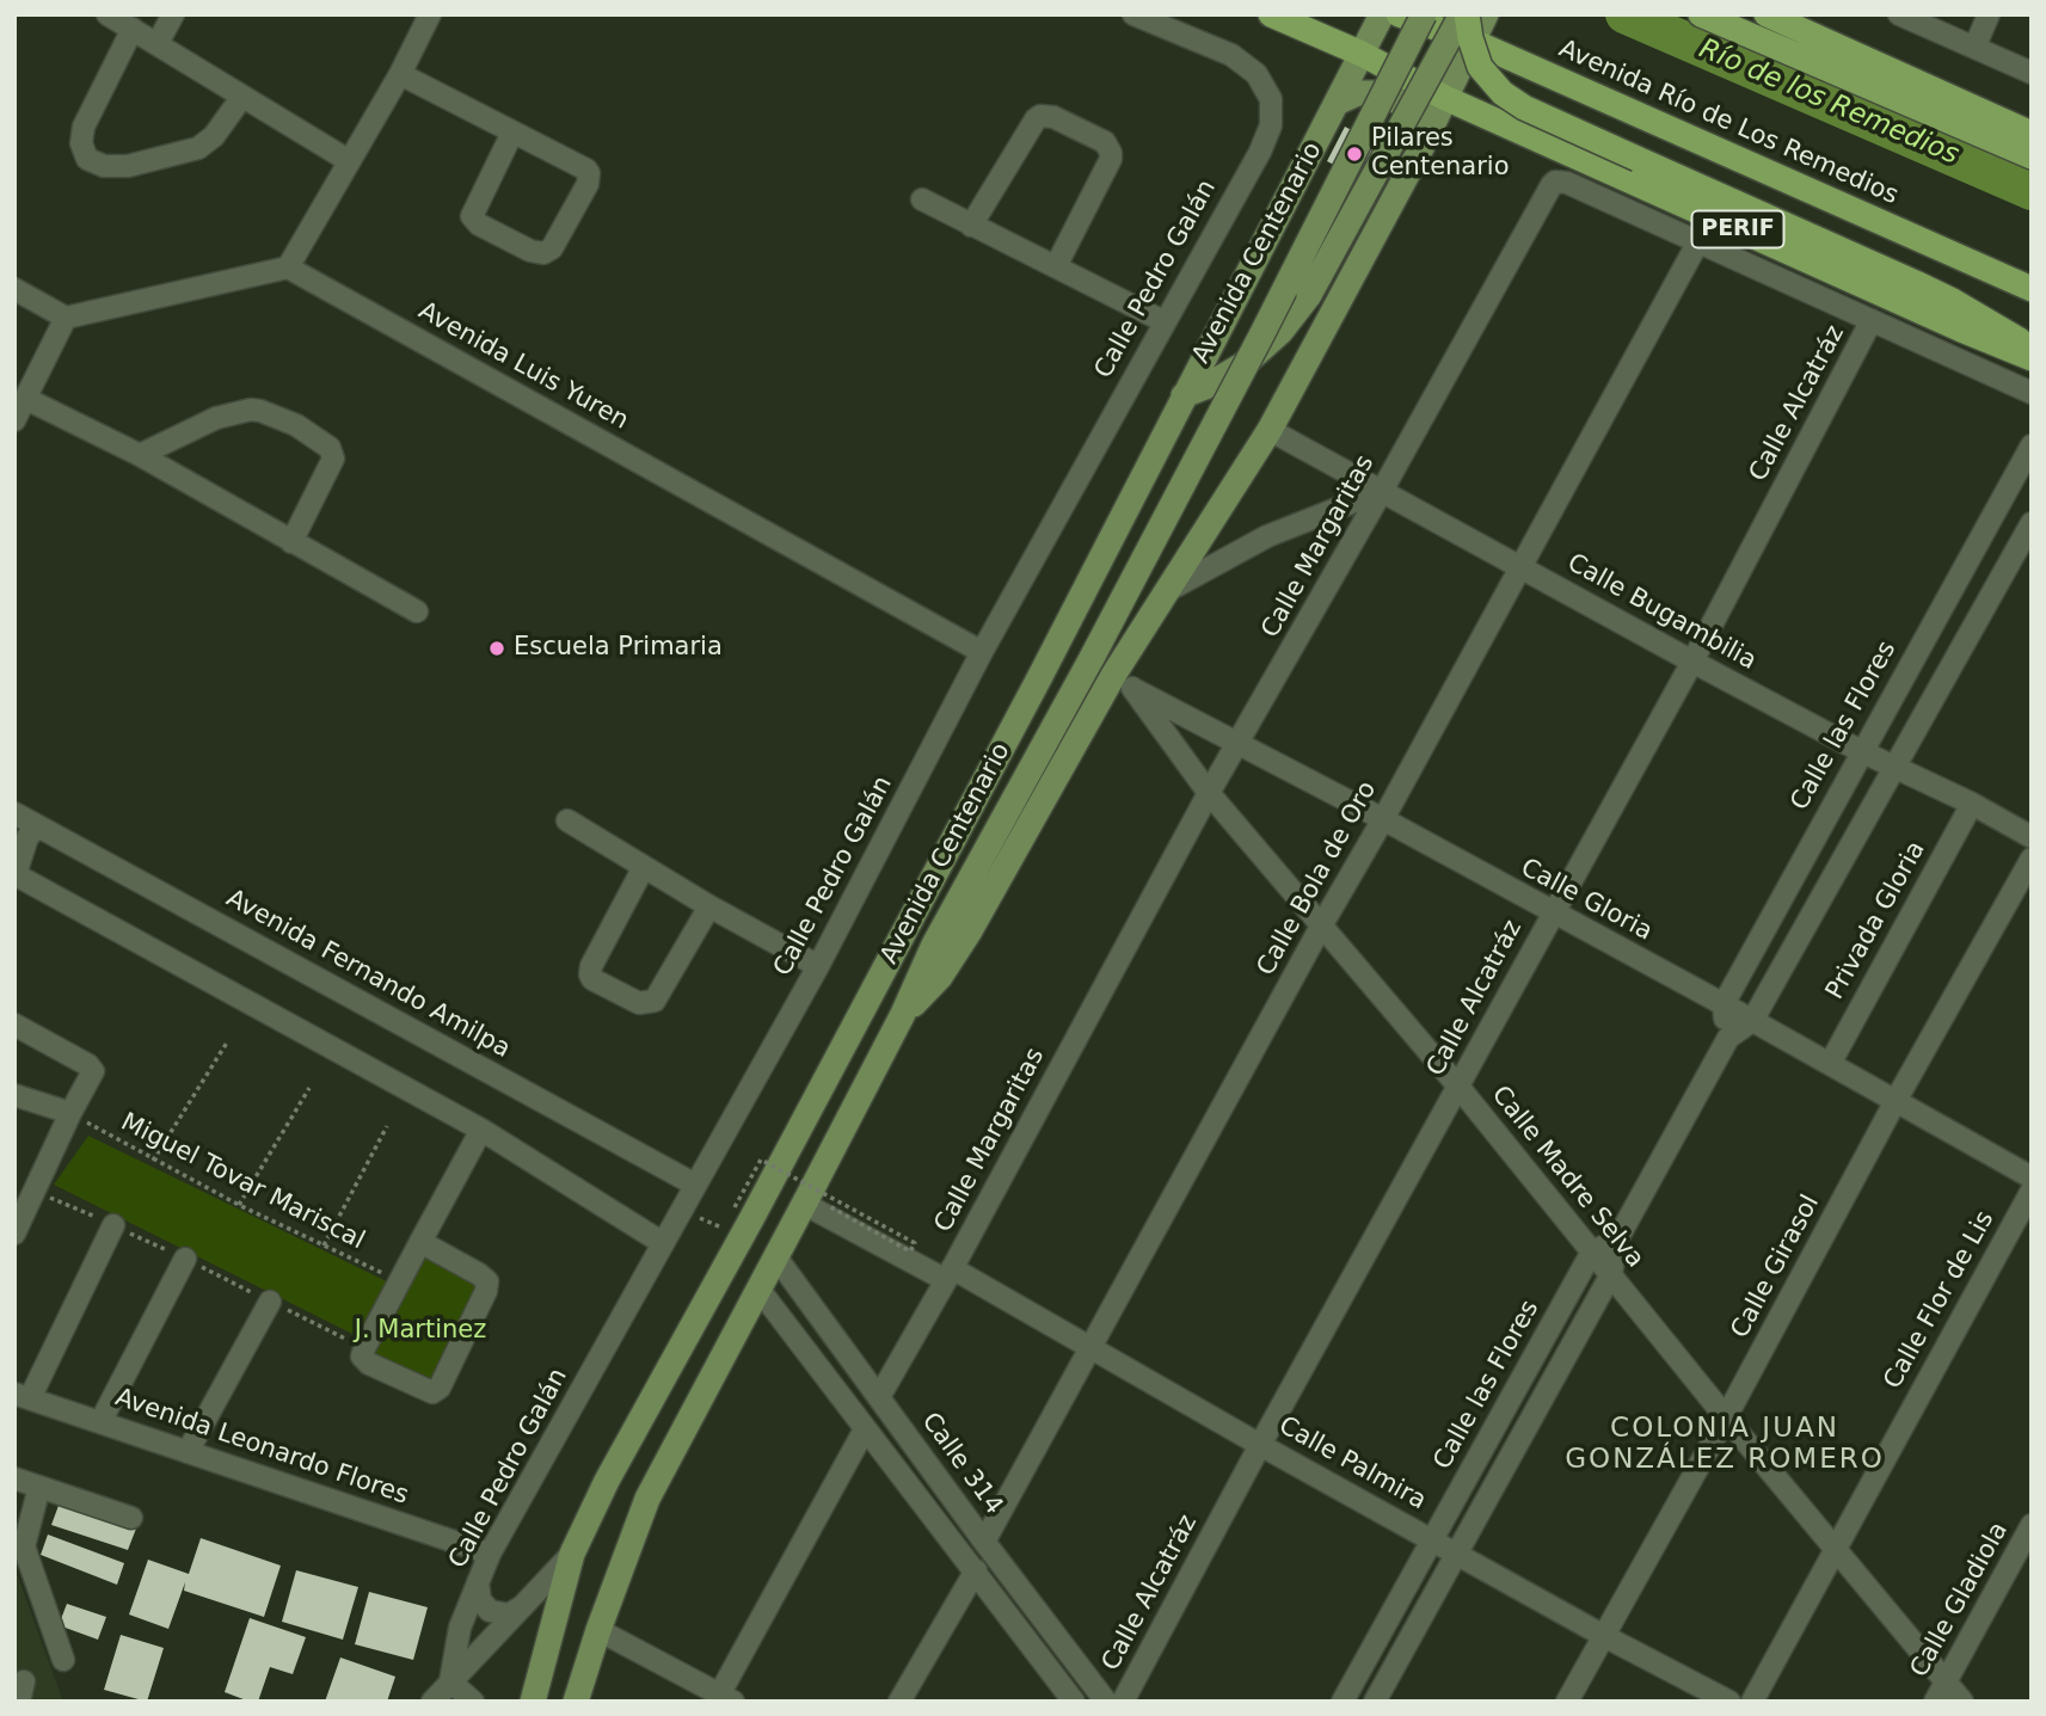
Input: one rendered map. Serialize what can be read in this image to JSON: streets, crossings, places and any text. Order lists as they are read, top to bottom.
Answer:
{
  "streets": {
    "highway": ["Avenida Río de Los Remedios", "PERIF"],
    "main road": ["Avenida Centenario"],
    "street": [
      "Calle Pedro Galán",
      "Avenida Luis Yuren",
      "Calle Alcatráz",
      "Calle Margaritas",
      "Calle Bugambilia",
      "Calle las Flores",
      "Calle Bola de Oro",
      "Calle Gloria",
      "Privada Gloria",
      "Avenida Fernando Amilpa",
      "Calle Madre Selva",
      "Calle Girasol",
      "Calle Flor de Lis",
      "Avenida Leonardo Flores",
      "Calle 314",
      "Calle Palmira",
      "Calle Gladiola"
    ],
    "path": ["Miguel Tovar Mariscal"]
  },
  "crossings": [
    ["Avenida Río de Los Remedios", "Avenida Centenario"],
    ["PERIF", "Avenida Centenario"],
    ["Avenida Centenario", "Calle Bugambilia"],
    ["Avenida Centenario", "Calle Gloria"],
    ["Avenida Centenario", "Calle Madre Selva"],
    ["Avenida Centenario", "Calle 314"],
    ["Avenida Centenario", "Calle Palmira"],
    ["Calle Pedro Galán", "Avenida Luis Yuren"],
    ["Calle Pedro Galán", "Avenida Fernando Amilpa"],
    ["Calle Pedro Galán", "Avenida Leonardo Flores"],
    ["Calle Alcatráz", "Calle Margaritas"],
    ["Calle Alcatráz", "Calle Bugambilia"],
    ["Calle Alcatráz", "Calle Gloria"],
    ["Calle Alcatráz", "Calle Madre Selva"],
    ["Calle Alcatráz", "Calle Palmira"],
    ["Calle Margaritas", "Calle Bugambilia"],
    ["Calle Margaritas", "Calle Bola de Oro"],
    ["Calle Margaritas", "Calle Gloria"],
    ["Calle Margaritas", "Calle Madre Selva"],
    ["Calle Margaritas", "Calle 314"],
    ["Calle Margaritas", "Calle Palmira"],
    ["Calle Bugambilia", "Calle las Flores"],
    ["Calle Bugambilia", "Calle Bola de Oro"],
    ["Calle Bugambilia", "Privada Gloria"],
    ["Calle las Flores", "Calle Gloria"],
    ["Calle las Flores", "Calle Madre Selva"],
    ["Calle las Flores", "Calle Palmira"],
    ["Calle Bola de Oro", "Calle Gloria"],
    ["Calle Bola de Oro", "Calle Madre Selva"],
    ["Calle Bola de Oro", "Calle 314"],
    ["Calle Bola de Oro", "Calle Palmira"],
    ["Calle Gloria", "Privada Gloria"],
    ["Calle Gloria", "Calle Madre Selva"],
    ["Calle Gloria", "Calle Girasol"],
    ["Calle Madre Selva", "Calle Girasol"],
    ["Calle Madre Selva", "Calle Flor de Lis"],
    ["Calle Madre Selva", "Calle Gladiola"],
    ["Calle Girasol", "Calle Palmira"]
  ],
  "districts": ["COLONIA JUAN GONZÁLEZ ROMERO"],
  "water": ["Río de los Remedios"],
  "parks": ["J. Martinez"],
  "places": ["Pilares Centenario", "Escuela Primaria"]
}
